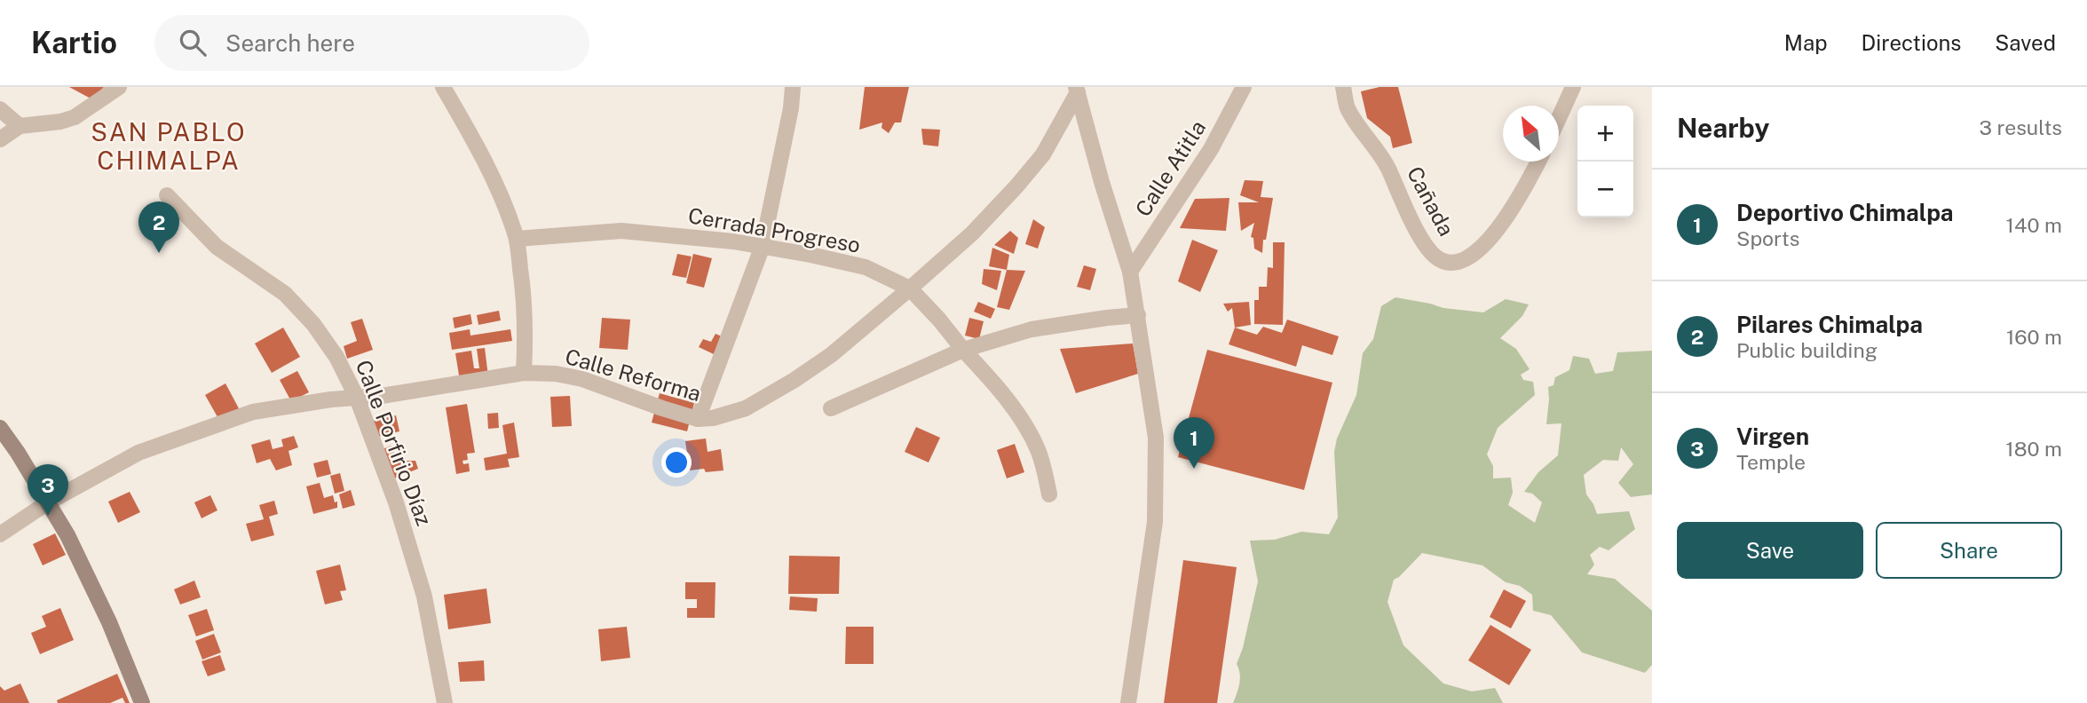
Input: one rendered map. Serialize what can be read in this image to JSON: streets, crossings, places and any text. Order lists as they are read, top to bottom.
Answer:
{
  "streets": {
    "street": [
      "Calle Atitla",
      "Cañada",
      "Cerrada Progreso",
      "Calle Reforma",
      "Calle Porfirio Díaz"
    ]
  },
  "crossings": [
    ["Cerrada Progreso", "Calle Reforma"],
    ["Calle Reforma", "Calle Porfirio Díaz"]
  ],
  "districts": ["SAN PABLO CHIMALPA"],
  "north": "top left",
  "page": {
    "header": "Kartio",
    "search": "Search here",
    "nav": ["Map", "Directions", "Saved"],
    "heading": ["Nearby", "3 results"],
    "map_buttons": ["+", "−"],
    "list": [
      {
        "mark": "1",
        "name": "Deportivo Chimalpa",
        "note": "Sports",
        "value": "140 m"
      },
      {
        "mark": "2",
        "name": "Pilares Chimalpa",
        "note": "Public building",
        "value": "160 m"
      },
      {
        "mark": "3",
        "name": "Virgen",
        "note": "Temple",
        "value": "180 m"
      }
    ],
    "pins": ["2", "1", "3"],
    "buttons": ["Save", "Share"]
  }
}
